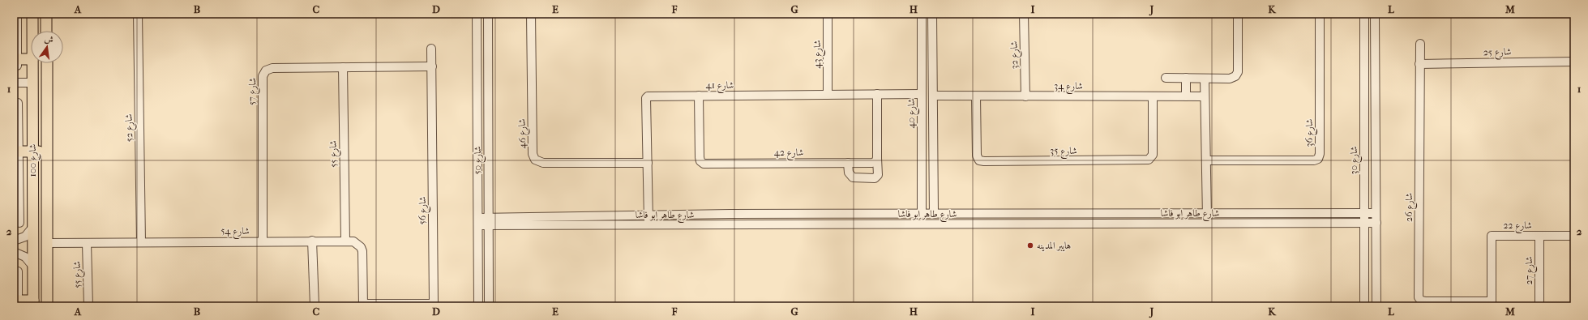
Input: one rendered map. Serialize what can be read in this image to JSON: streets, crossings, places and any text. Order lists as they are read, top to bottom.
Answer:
{
  "streets": {
    "main road": ["شارع 100"],
    "street": [
      "شارع 25",
      "شارع 43",
      "شارع 32",
      "شارع 41",
      "شارع 34",
      "شارع 57",
      "شارع 40",
      "شارع 52",
      "شارع 36",
      "شارع 46",
      "شارع 35",
      "شارع 42",
      "شارع 55",
      "شارع 50",
      "شارع 30",
      "شارع 26",
      "شارع 56",
      "شارع طاهر ابو فاشا",
      "شارع 22",
      "شارع 54",
      "شارع 27"
    ]
  },
  "crossings": [
    ["شارع 25", "شارع 26"],
    ["شارع 43", "شارع 41"],
    ["شارع 32", "شارع 34"],
    ["شارع 41", "شارع 40"],
    ["شارع 41", "شارع 46"],
    ["شارع 41", "شارع 42"],
    ["شارع 41", "شارع طاهر ابو فاشا"],
    ["شارع 34", "شارع 35"],
    ["شارع 57", "شارع 55"],
    ["شارع 57", "شارع 56"],
    ["شارع 57", "شارع 54"],
    ["شارع 40", "شارع طاهر ابو فاشا"],
    ["شارع 52", "شارع 54"],
    ["شارع 55", "شارع 54"],
    ["شارع 100", "شارع 54"],
    ["شارع 50", "شارع طاهر ابو فاشا"],
    ["شارع 30", "شارع طاهر ابو فاشا"],
    ["شارع 26", "شارع 22"],
    ["شارع 56", "شارع 54"],
    ["شارع 22", "شارع 27"]
  ],
  "places": ["هايبر المدينه"],
  "north": "top",
  "grid": {
    "columns": [
      "A",
      "B",
      "C",
      "D",
      "E",
      "F",
      "G",
      "H",
      "I",
      "J",
      "K",
      "L",
      "M"
    ],
    "rows": ["1", "2"]
  }
}
